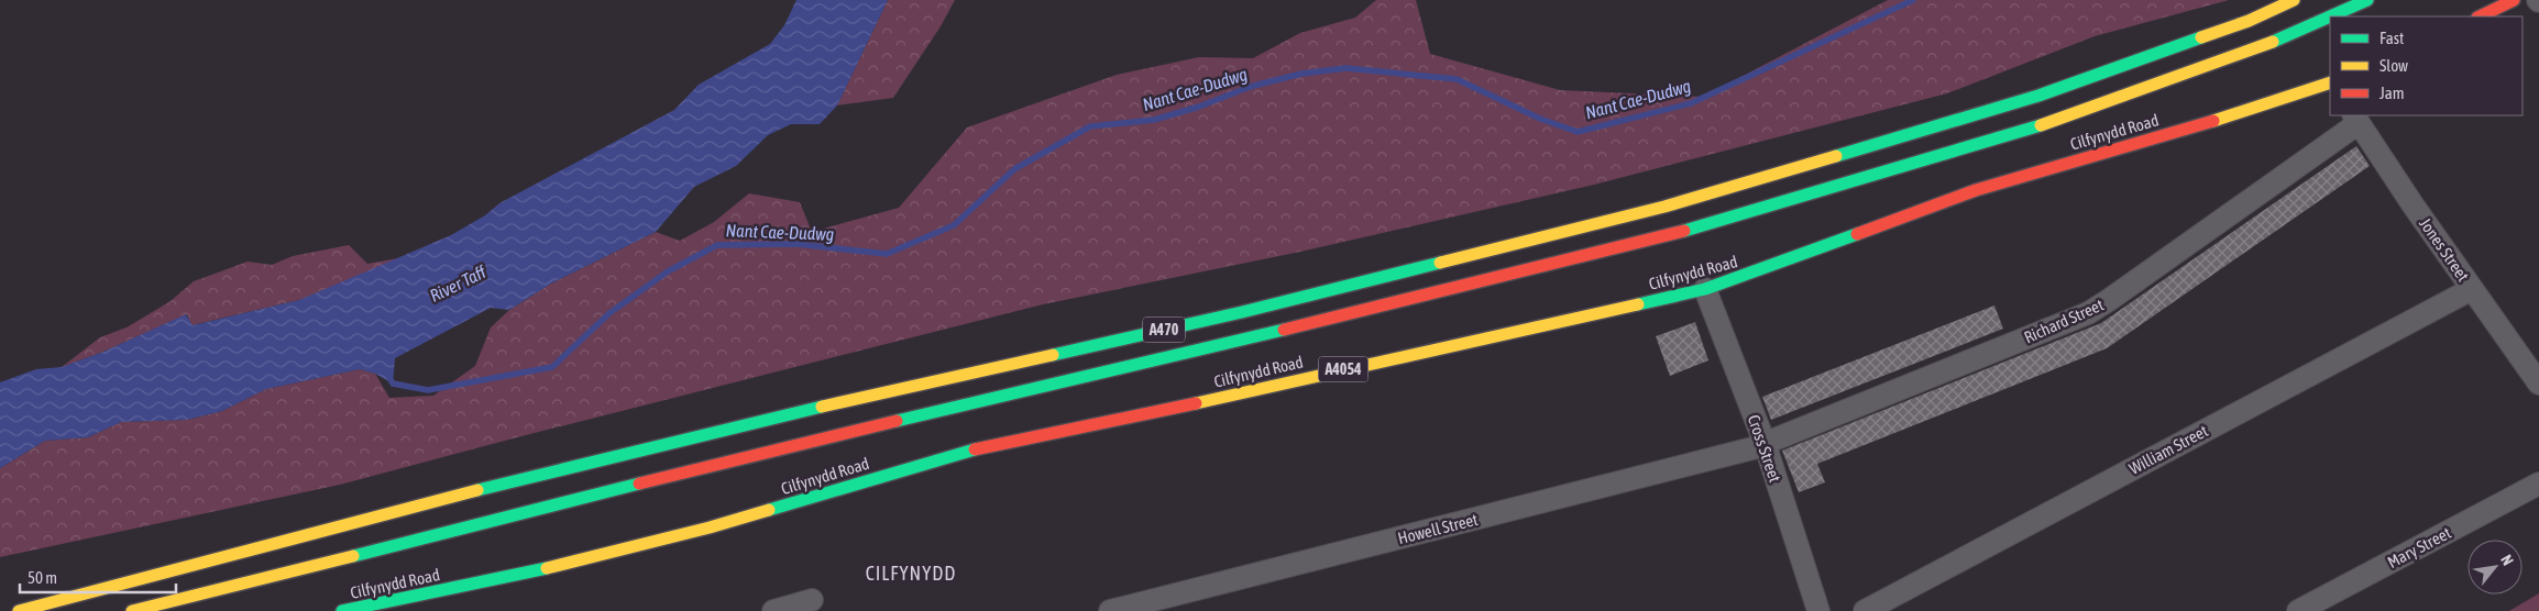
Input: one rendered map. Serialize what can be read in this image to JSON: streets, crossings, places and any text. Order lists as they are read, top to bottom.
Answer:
{
  "streets": {
    "main road": ["Cilfynydd Road", "A470", "A4054"],
    "street": [
      "Jones Street",
      "Richard Street",
      "Cross Street",
      "William Street",
      "Howell Street",
      "Mary Street"
    ]
  },
  "crossings": [
    ["Cilfynydd Road", "Cross Street"],
    ["Jones Street", "Richard Street"],
    ["Jones Street", "William Street"],
    ["Richard Street", "Cross Street"],
    ["Richard Street", "Howell Street"],
    ["Cross Street", "Howell Street"]
  ],
  "districts": ["CILFYNYDD"],
  "water": ["Nant Cae-Dudwg", "River Taff"],
  "legend": ["Fast", "Slow", "Jam"],
  "scale_bar": "50 m",
  "north": "top right"
}
